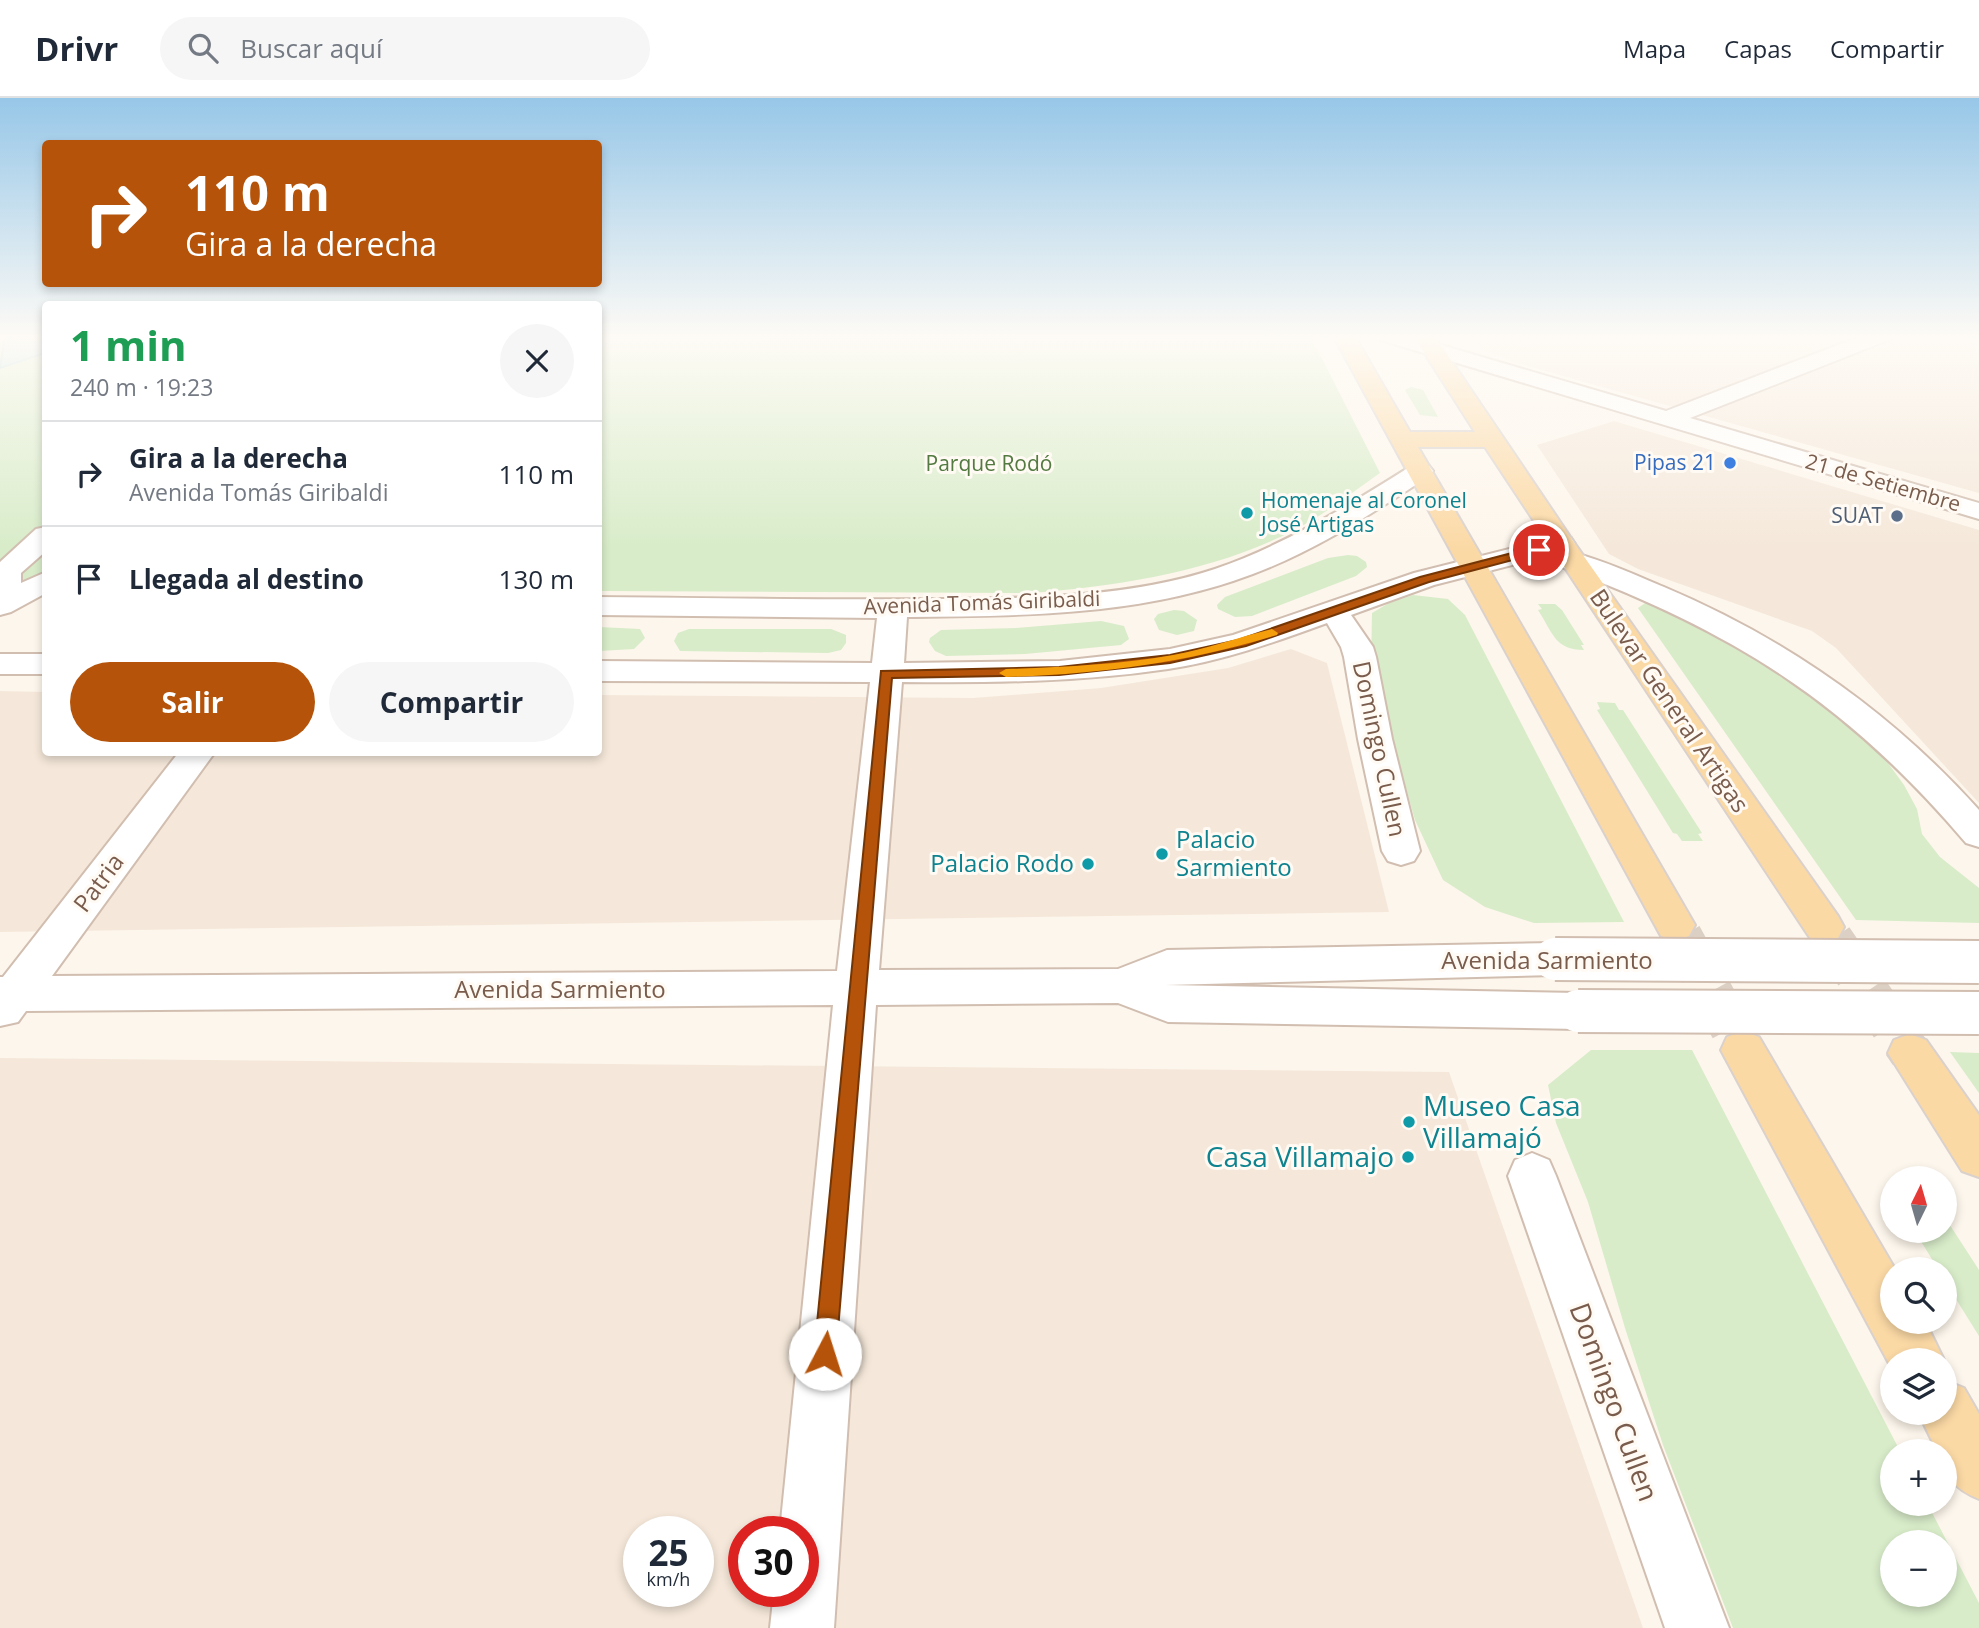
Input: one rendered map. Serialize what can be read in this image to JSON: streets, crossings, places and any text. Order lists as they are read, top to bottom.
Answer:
{
  "streets": {
    "main road": ["Bulevar General Artigas"],
    "street": [
      "21 de Setiembre",
      "Avenida Tomás Giribaldi",
      "Domingo Cullen",
      "Patria",
      "Avenida Sarmiento"
    ]
  },
  "crossings": [
    ["Patria", "Avenida Sarmiento"]
  ],
  "parks": ["Parque Rodó"],
  "places": [
    "Pipas 21",
    "Homenaje al Coronel José Artigas",
    "SUAT",
    "Palacio Sarmiento",
    "Palacio Rodo",
    "Museo Casa Villamajó",
    "Casa Villamajo"
  ],
  "north": "top",
  "page": {
    "header": "Drivr",
    "search": "Buscar aquí",
    "nav": ["Mapa", "Capas", "Compartir"],
    "turn": ["110 m", "Gira a la derecha"],
    "heading": ["1 min", "240 m · 19:23"],
    "list": [
      {
        "name": "Gira a la derecha",
        "note": "Avenida Tomás Giribaldi",
        "value": "110 m"
      },
      {
        "name": "Llegada al destino",
        "value": "130 m"
      }
    ],
    "buttons": ["Salir", "Compartir"],
    "map_buttons": ["+", "−"],
    "speed": "25 km/h",
    "limit": "30"
  }
}
